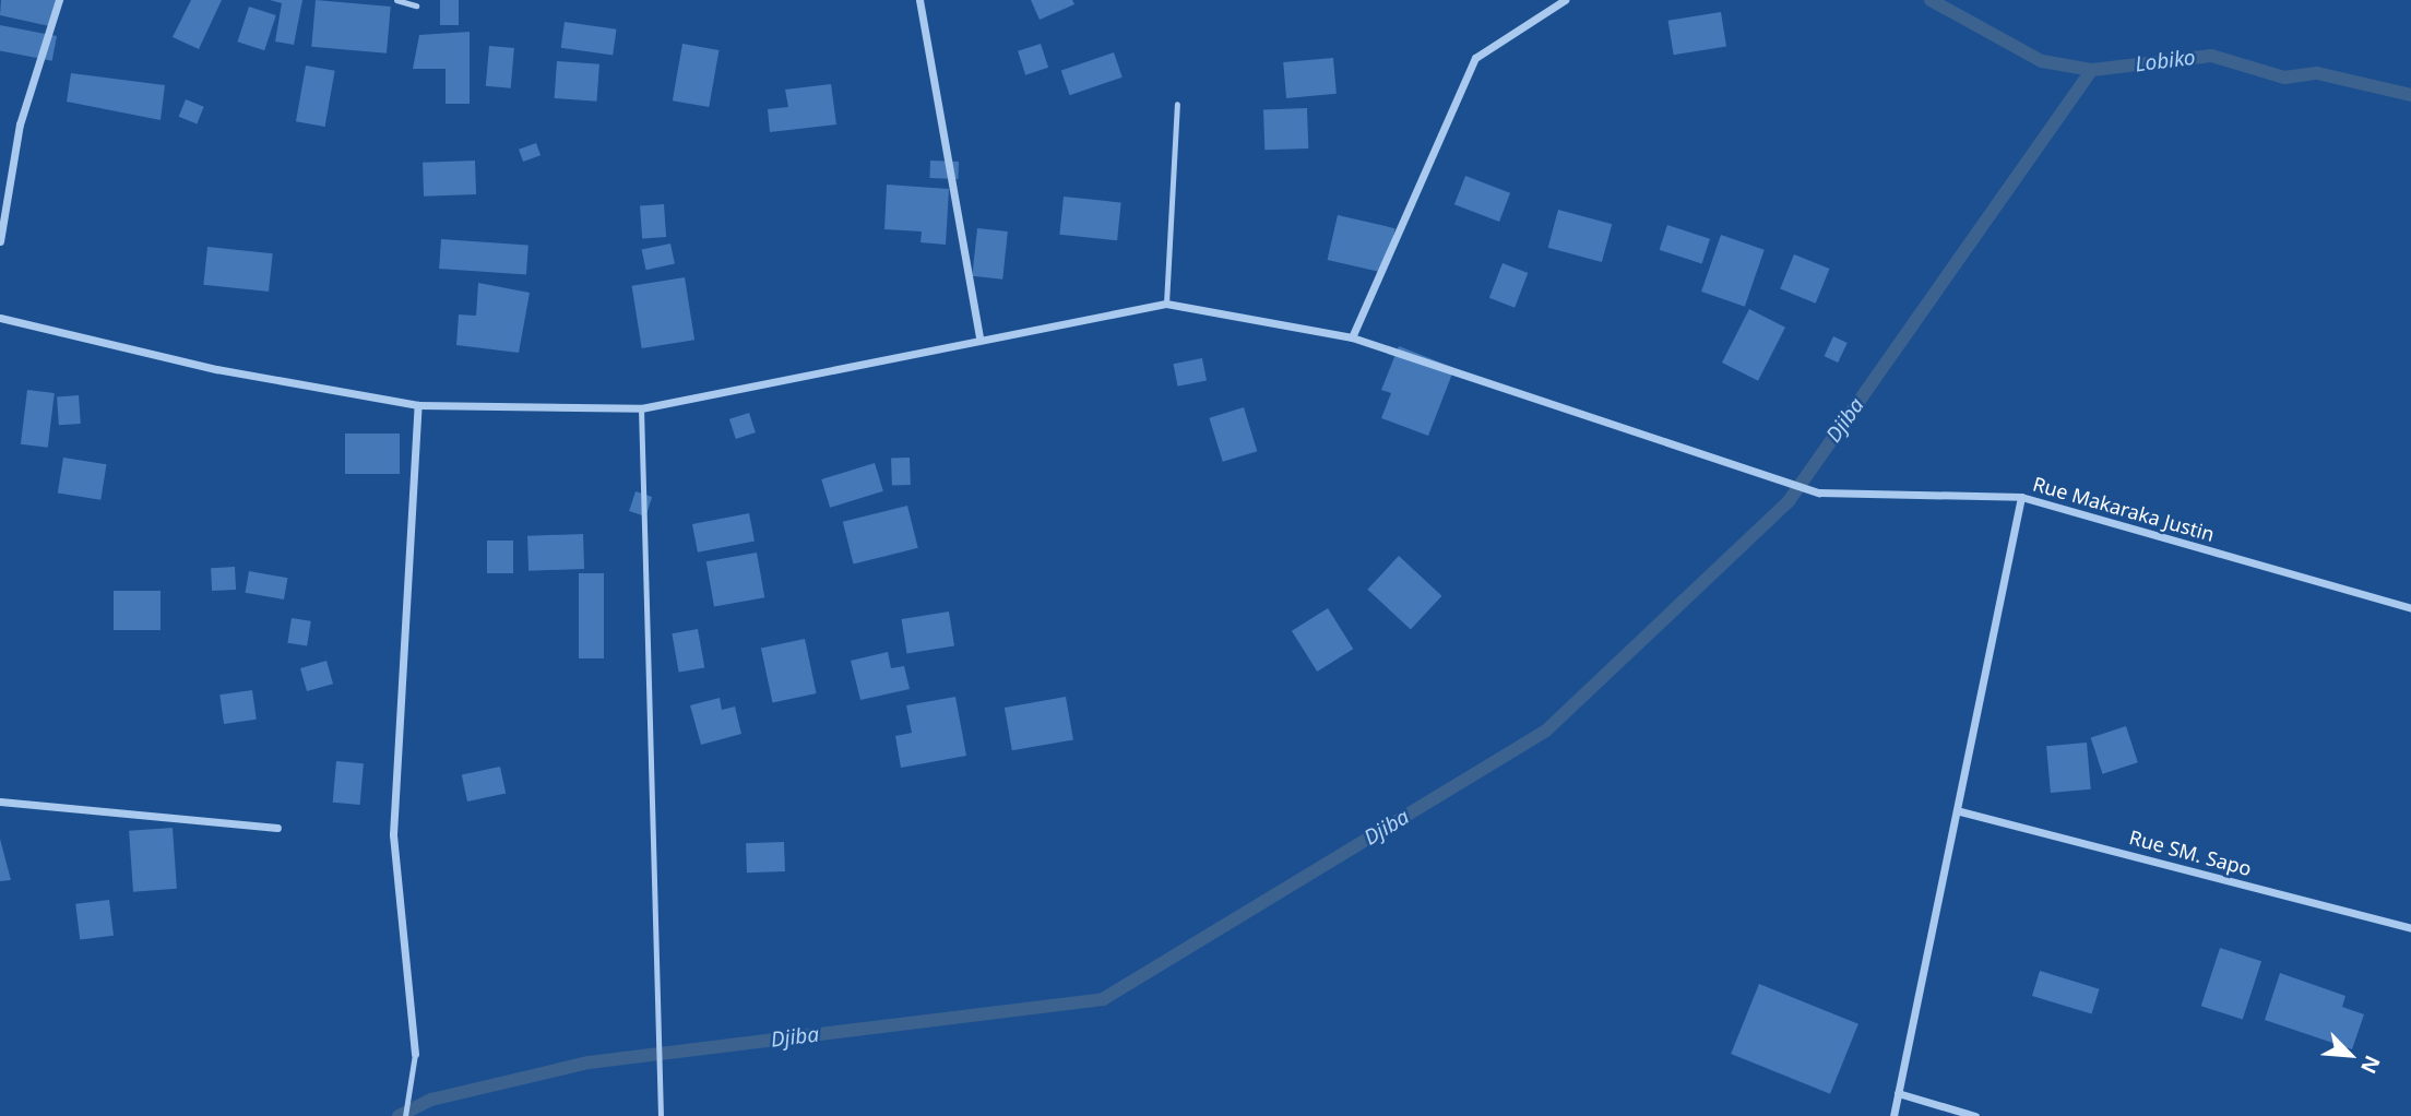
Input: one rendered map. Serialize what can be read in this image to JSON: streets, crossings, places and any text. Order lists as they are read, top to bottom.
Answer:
{
  "streets": {
    "street": ["Rue Makaraka Justin", "Rue SM. Sapo"]
  },
  "water": ["Lobiko", "Djiba"],
  "north": "bottom right"
}
